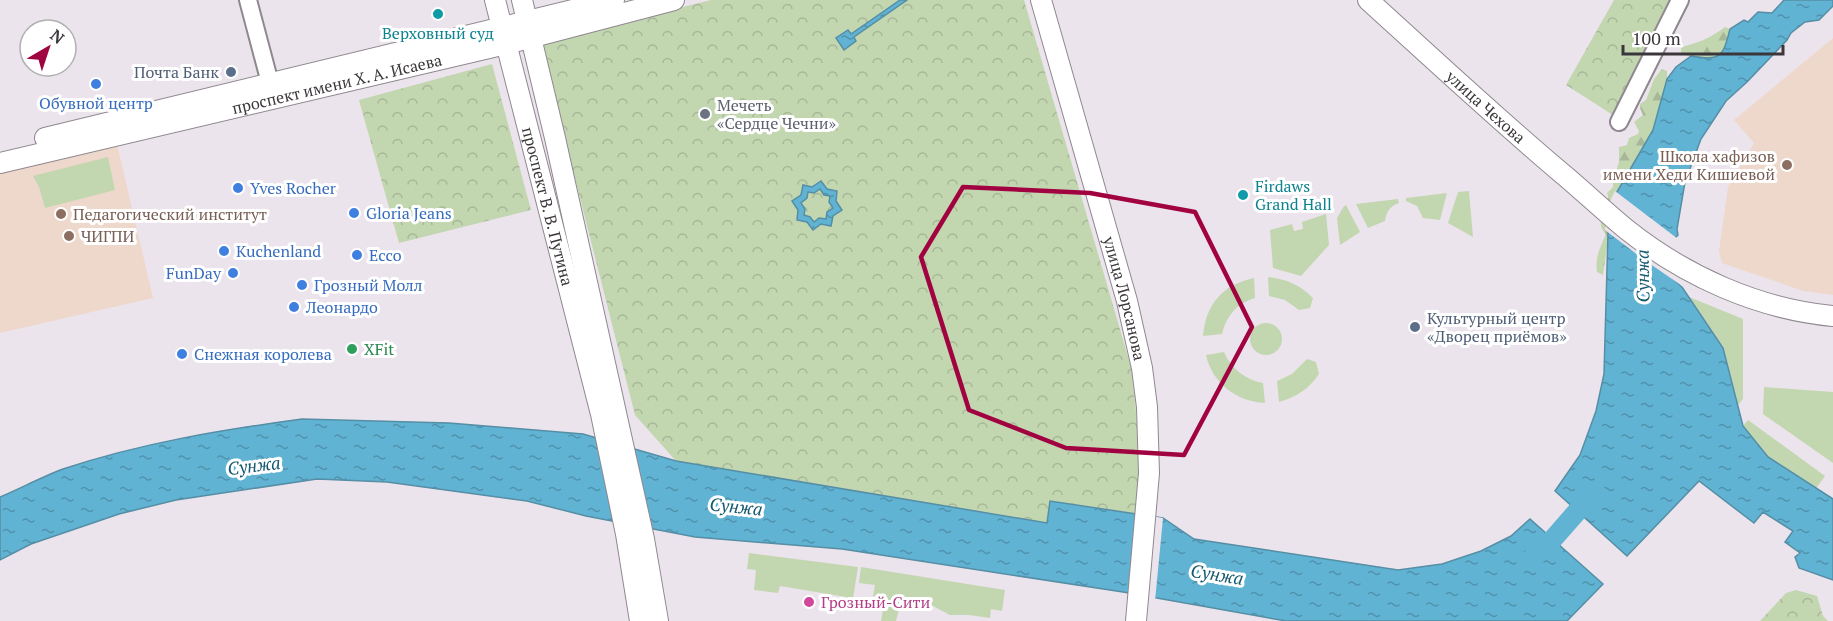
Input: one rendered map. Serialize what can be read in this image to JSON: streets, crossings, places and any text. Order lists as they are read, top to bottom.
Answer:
{
  "streets": {
    "main road": [
      "проспект имени Х. А. Исаева",
      "улица Чехова",
      "проспект В. В. Путина",
      "улица Лорсанова"
    ]
  },
  "crossings": [
    ["проспект имени Х. А. Исаева", "проспект В. В. Путина"]
  ],
  "water": ["Сунжа"],
  "places": [
    "Верховный суд",
    "Почта Банк",
    "Обувной центр",
    "Мечеть «Сердце Чечни»",
    "Школа хафизов имени Хеди Кишиевой",
    "Yves Rocher",
    "Firdaws Grand Hall",
    "Gloria Jeans",
    "Педагогический институт",
    "ЧИГПИ",
    "Kuchenland",
    "Ecco",
    "FunDay",
    "Грозный Молл",
    "Леонардо",
    "Культурный центр «Дворец приёмов»",
    "XFit",
    "Снежная королева",
    "Грозный-Сити"
  ],
  "scale_bar": "100 m",
  "north": "top right"
}
